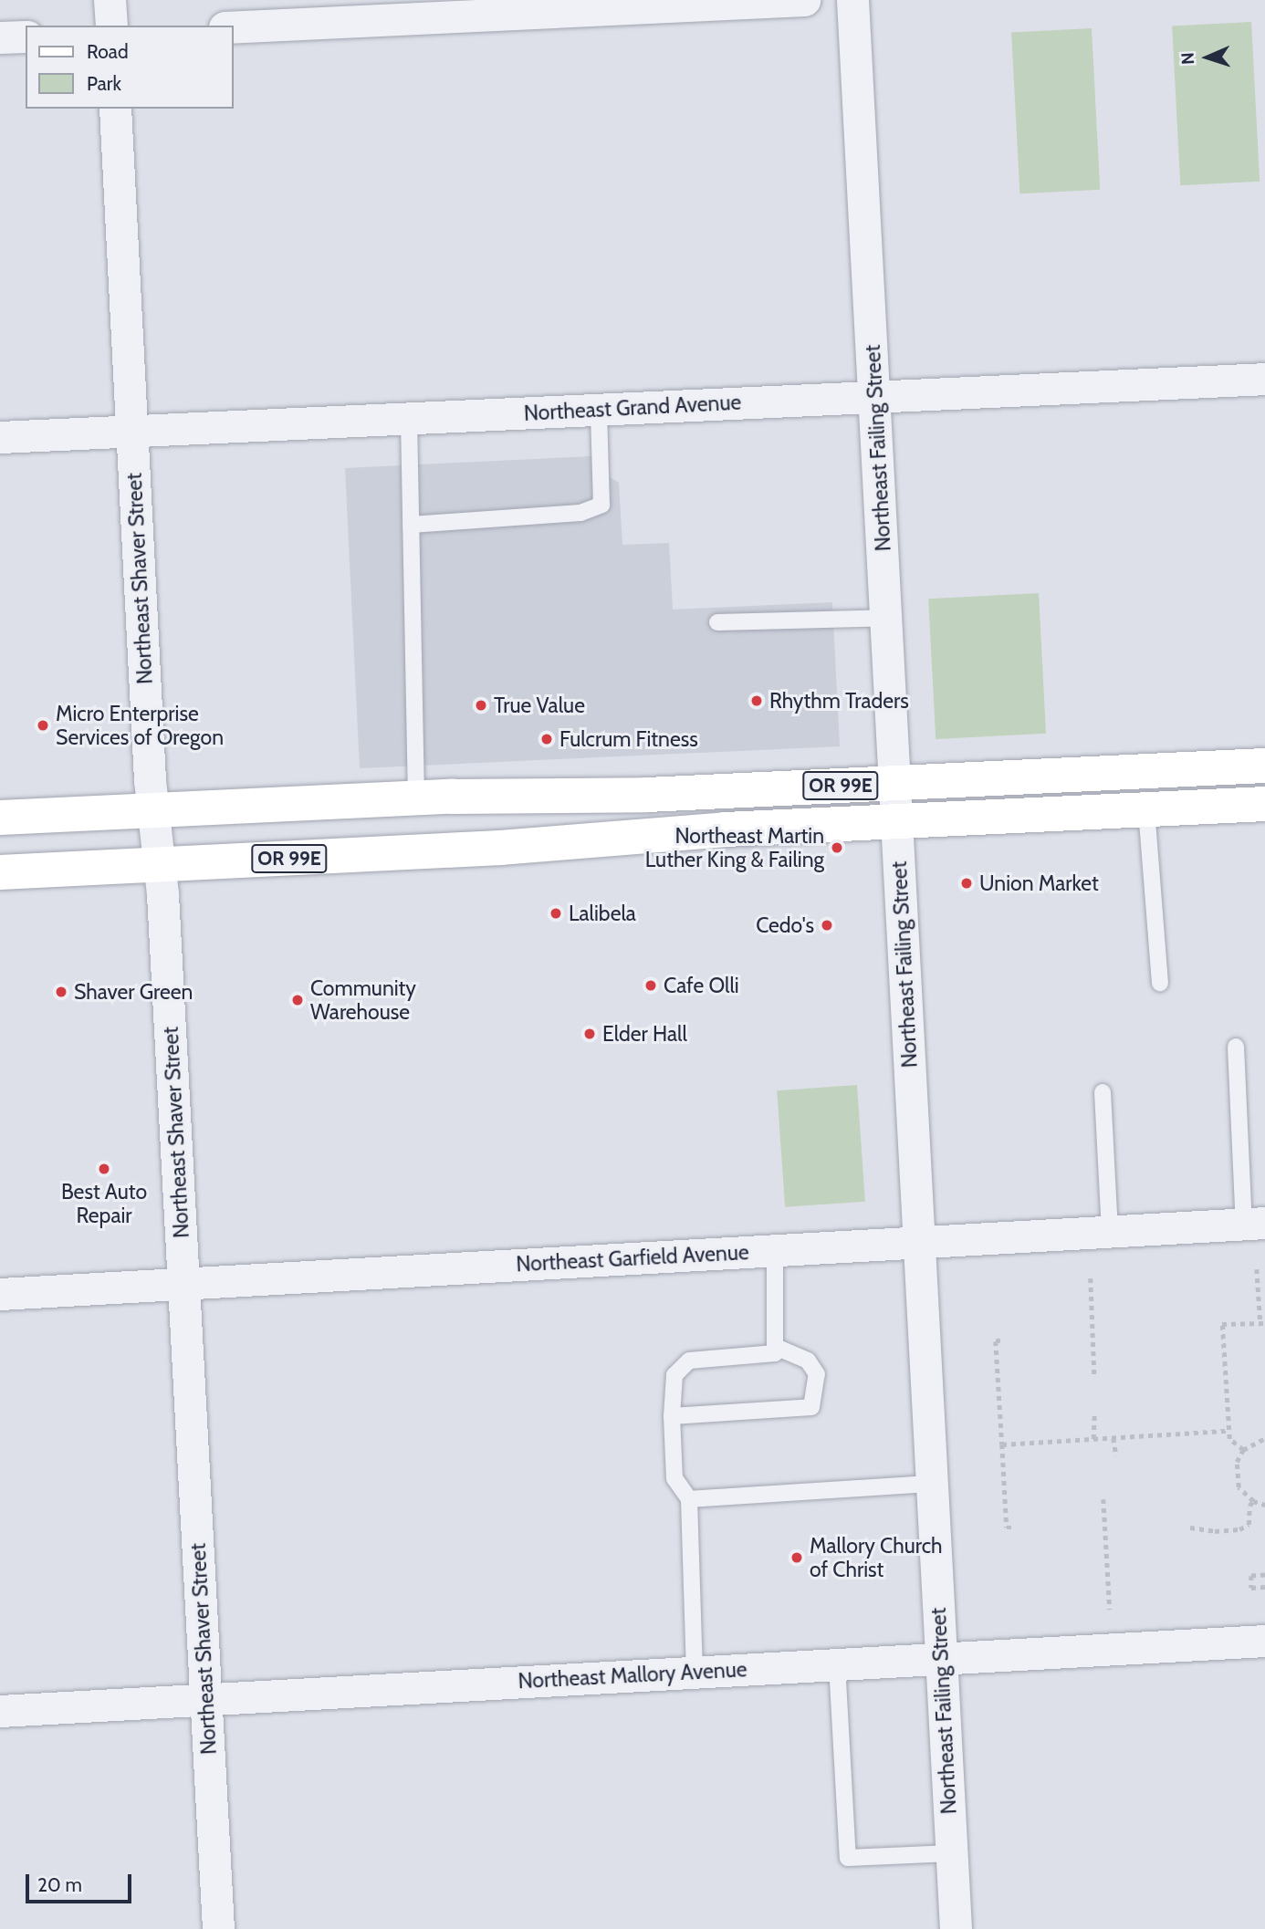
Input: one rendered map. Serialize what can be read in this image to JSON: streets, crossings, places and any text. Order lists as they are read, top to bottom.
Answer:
{
  "streets": {
    "main road": ["OR 99E"],
    "street": [
      "Northeast Grand Avenue",
      "Northeast Failing Street",
      "Northeast Shaver Street",
      "Northeast Garfield Avenue",
      "Northeast Mallory Avenue"
    ]
  },
  "crossings": [
    ["Northeast Grand Avenue", "Northeast Failing Street"],
    ["Northeast Grand Avenue", "Northeast Shaver Street"],
    ["Northeast Failing Street", "OR 99E"],
    ["Northeast Failing Street", "Northeast Garfield Avenue"],
    ["Northeast Failing Street", "Northeast Mallory Avenue"],
    ["Northeast Shaver Street", "OR 99E"],
    ["Northeast Shaver Street", "Northeast Garfield Avenue"],
    ["Northeast Shaver Street", "Northeast Mallory Avenue"]
  ],
  "places": [
    "Rhythm Traders",
    "True Value",
    "Micro Enterprise Services of Oregon",
    "Fulcrum Fitness",
    "Northeast Martin Luther King & Failing",
    "Union Market",
    "Lalibela",
    "Cedo's",
    "Cafe Olli",
    "Shaver Green",
    "Community Warehouse",
    "Elder Hall",
    "Best Auto Repair",
    "Mallory Church of Christ"
  ],
  "legend": ["Road", "Park"],
  "scale_bar": "20 m",
  "north": "left"
}
